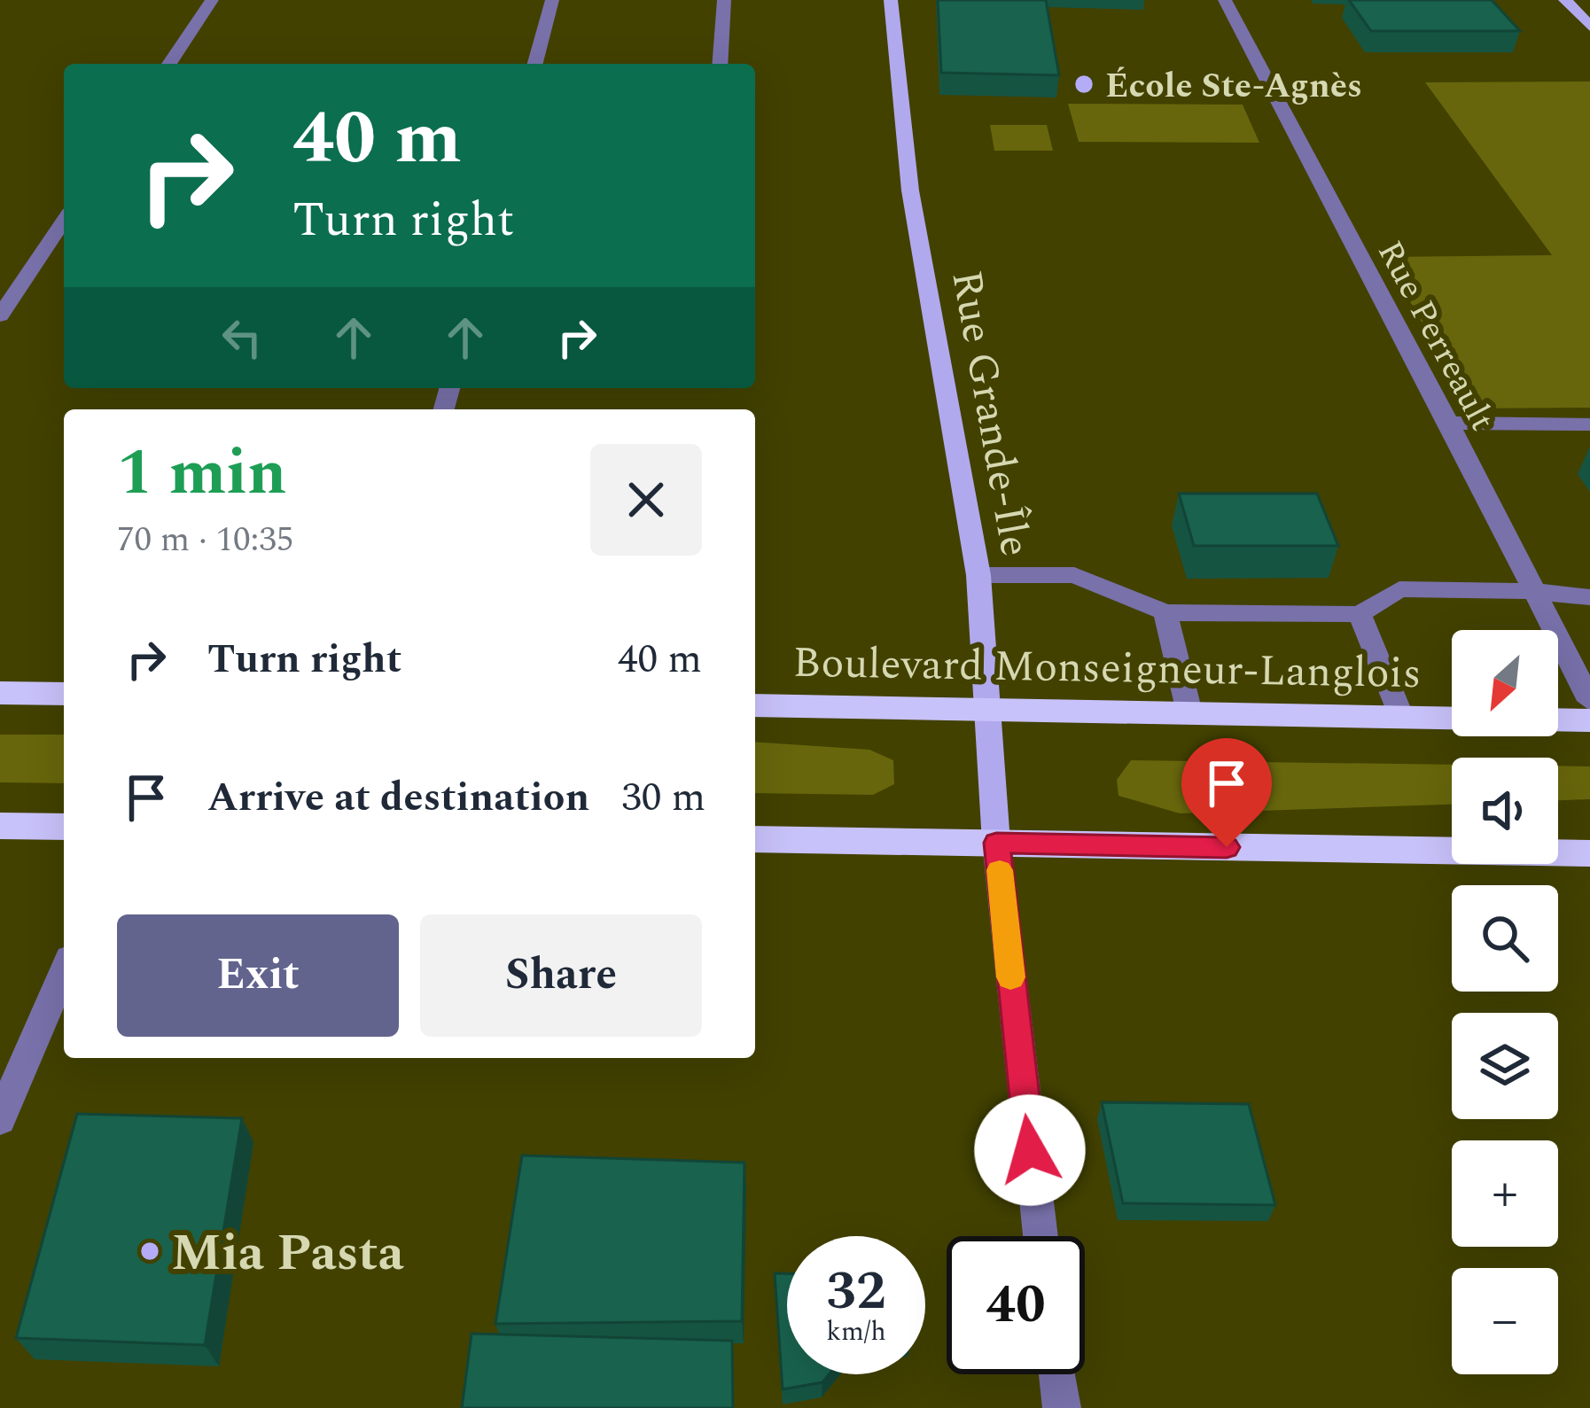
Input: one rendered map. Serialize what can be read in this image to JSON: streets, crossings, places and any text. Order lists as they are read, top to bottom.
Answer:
{
  "streets": {
    "highway": ["Boulevard Monseigneur-Langlois"],
    "main road": ["Rue Grande-Île"],
    "street": ["Rue Perreault"]
  },
  "crossings": [
    ["Rue Grande-Île", "Boulevard Monseigneur-Langlois"]
  ],
  "places": ["École Ste-Agnès", "Mia Pasta"],
  "north": "bottom left",
  "page": {
    "turn": ["40 m", "Turn right"],
    "heading": ["1 min", "70 m · 10:35"],
    "list": [
      {
        "name": "Turn right",
        "value": "40 m"
      },
      {
        "name": "Arrive at destination",
        "value": "30 m"
      }
    ],
    "map_buttons": ["+", "−"],
    "buttons": ["Exit", "Share"],
    "speed": "32 km/h",
    "limit": "40"
  }
}
